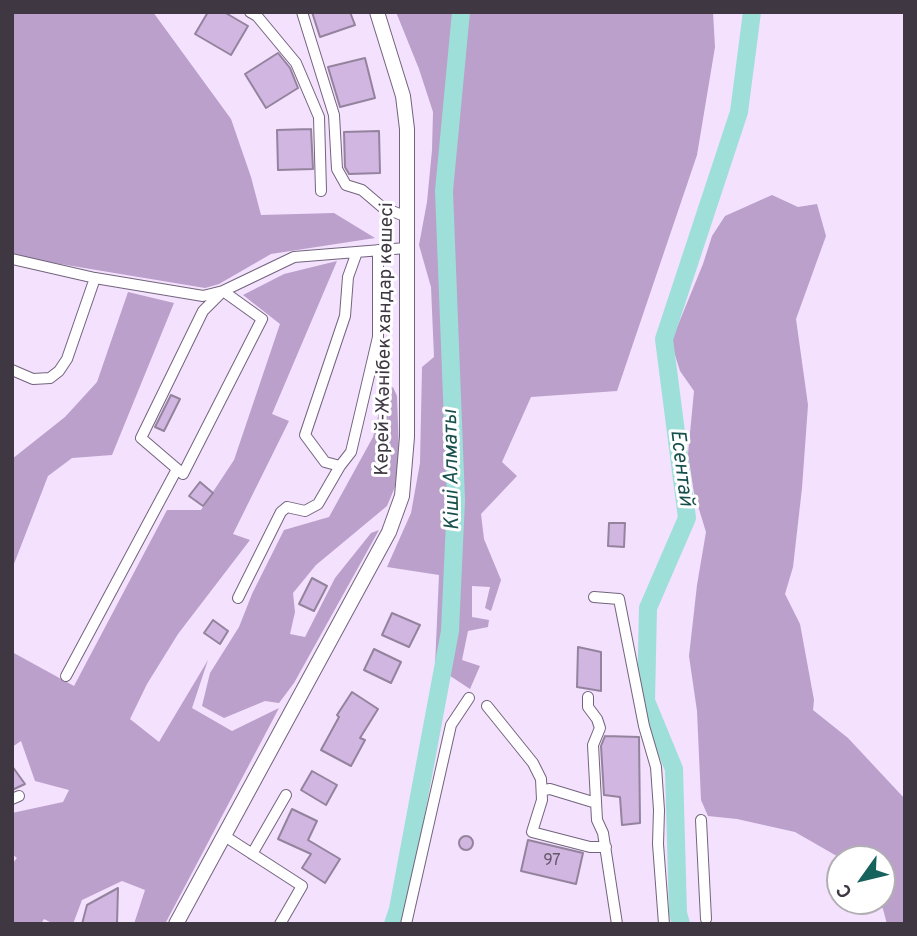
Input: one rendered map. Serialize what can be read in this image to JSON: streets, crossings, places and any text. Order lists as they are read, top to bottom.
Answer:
{
  "streets": {
    "main road": ["Керей-Жәнібек хандар көшесі"]
  },
  "water": ["Есентай", "Кіші Алматы"],
  "house_numbers": ["97"],
  "north": "bottom left"
}
